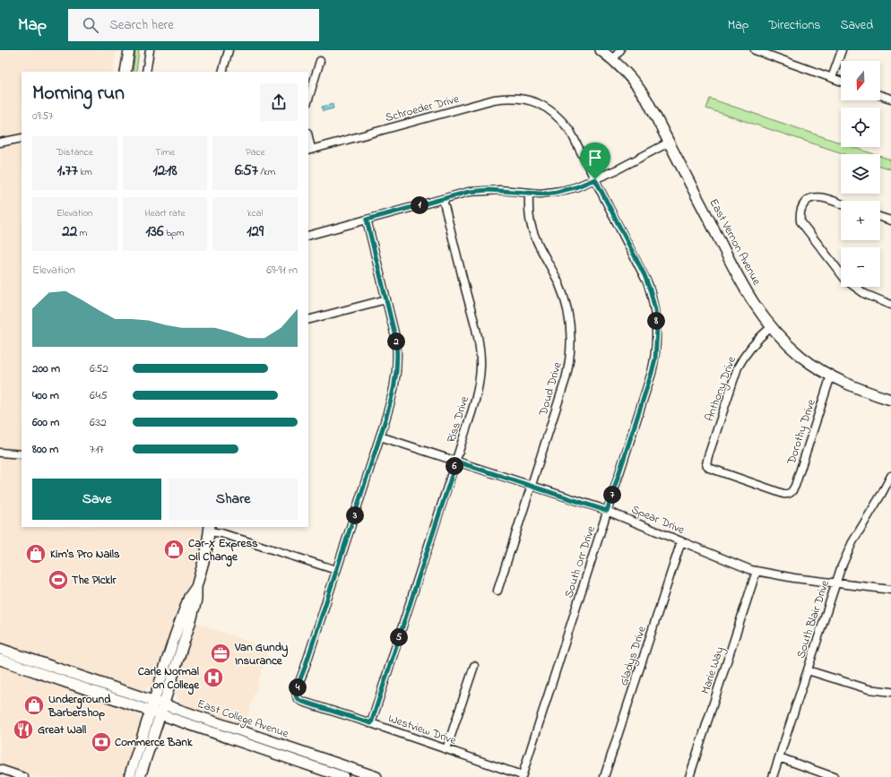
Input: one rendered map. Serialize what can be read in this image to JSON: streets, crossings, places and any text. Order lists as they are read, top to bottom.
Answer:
{
  "streets": {
    "main road": ["East Vernon Avenue", "East College Avenue"],
    "street": [
      "Schroeder Drive",
      "Doud Drive",
      "Anthony Drive",
      "Riss Drive",
      "Dorothy Drive",
      "Spear Drive",
      "South Orr Drive",
      "South Blair Drive",
      "Gladys Drive",
      "Marie Way",
      "Westview Drive"
    ]
  },
  "crossings": [
    ["Schroeder Drive", "South Orr Drive"],
    ["East Vernon Avenue", "Anthony Drive"],
    ["East Vernon Avenue", "Dorothy Drive"],
    ["Doud Drive", "Spear Drive"],
    ["Anthony Drive", "Dorothy Drive"],
    ["Riss Drive", "Spear Drive"],
    ["Riss Drive", "Westview Drive"],
    ["Spear Drive", "South Orr Drive"],
    ["Spear Drive", "South Blair Drive"],
    ["Spear Drive", "Gladys Drive"],
    ["Spear Drive", "Marie Way"],
    ["South Orr Drive", "Westview Drive"]
  ],
  "places": {
    "shop": ["Car-X Express Oil Change", "Kim's Pro Nails", "Underground Barbershop"],
    "sports": ["The Picklr"],
    "office": ["Van Gundy Insurance"],
    "hospital": ["Carle Normal on College"],
    "restaurant": ["Great Wall"],
    "bank": ["Commerce Bank"]
  },
  "north": "bottom",
  "page": {
    "header": "Map",
    "search": "Search here",
    "nav": ["Map", "Directions", "Saved"],
    "map_buttons": ["+", "−"],
    "heading": ["Morning run", "09:57"],
    "stats": [
      ["Distance", "1.77 km"],
      ["Time", "12:18"],
      ["Pace", "6:57 /km"],
      ["Elevation", "22 m"],
      ["Heart rate", "136 bpm"],
      ["kcal", "129"]
    ],
    "pins": [
      "1",
      "8",
      "2",
      "6",
      "7",
      "3",
      "5",
      "4"
    ],
    "chart": ["Elevation", "69–91 m"],
    "list": [
      {
        "name": "200 m",
        "note": "6:52"
      },
      {
        "name": "400 m",
        "note": "6:45"
      },
      {
        "name": "600 m",
        "note": "6:32"
      },
      {
        "name": "800 m",
        "note": "7:17"
      }
    ],
    "buttons": ["Save", "Share"]
  }
}
